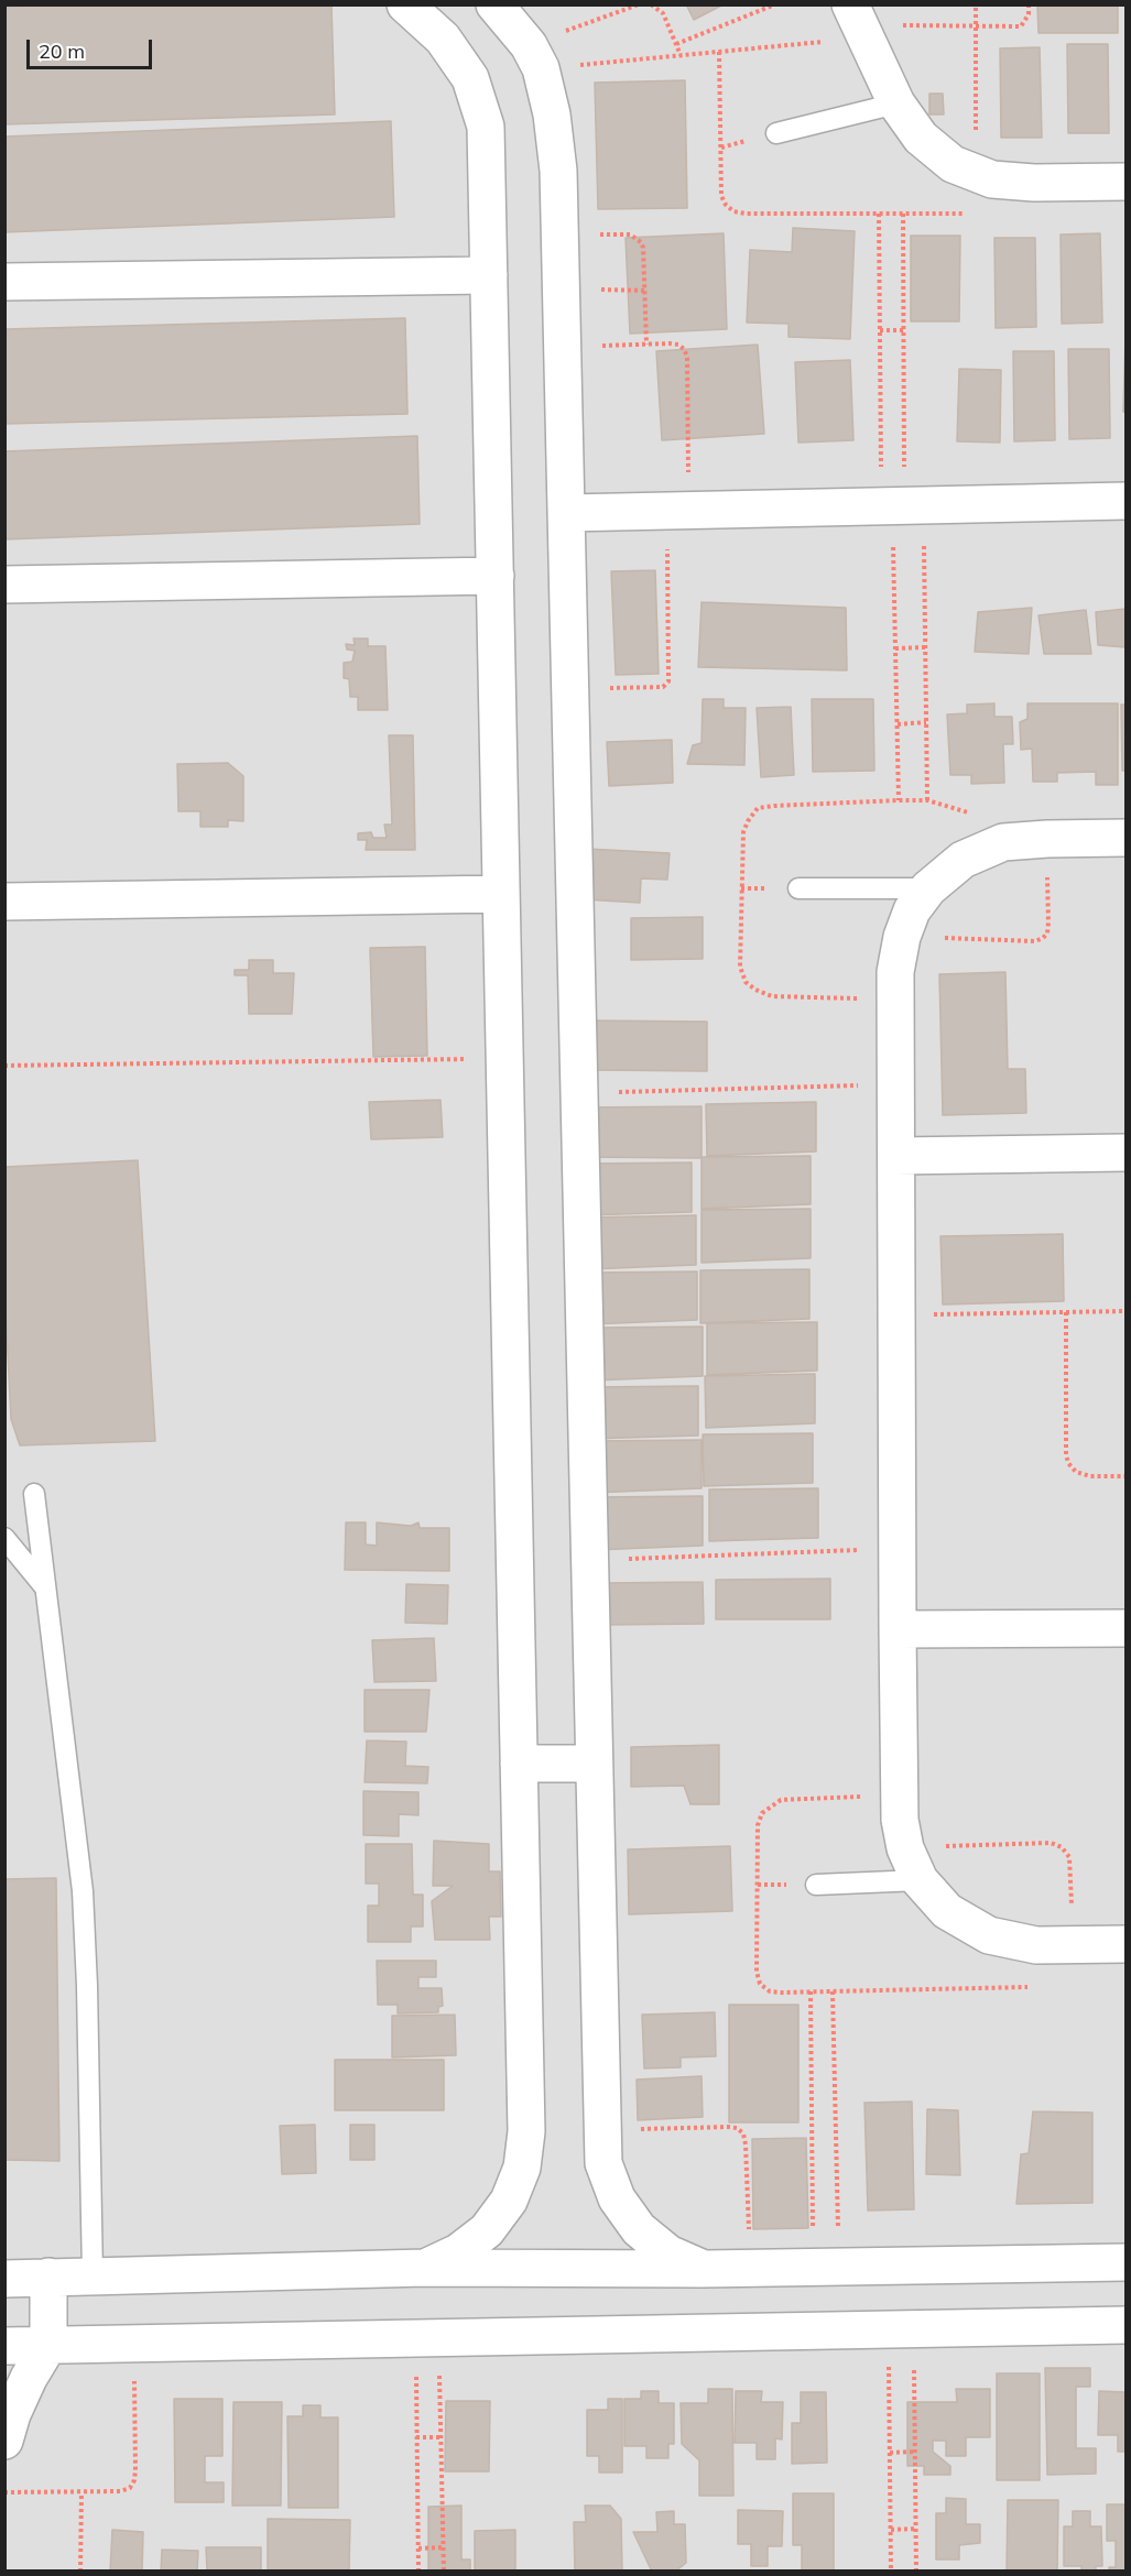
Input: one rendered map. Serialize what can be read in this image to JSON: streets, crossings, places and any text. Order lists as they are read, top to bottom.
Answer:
{
  "scale_bar": "20 m"
}
